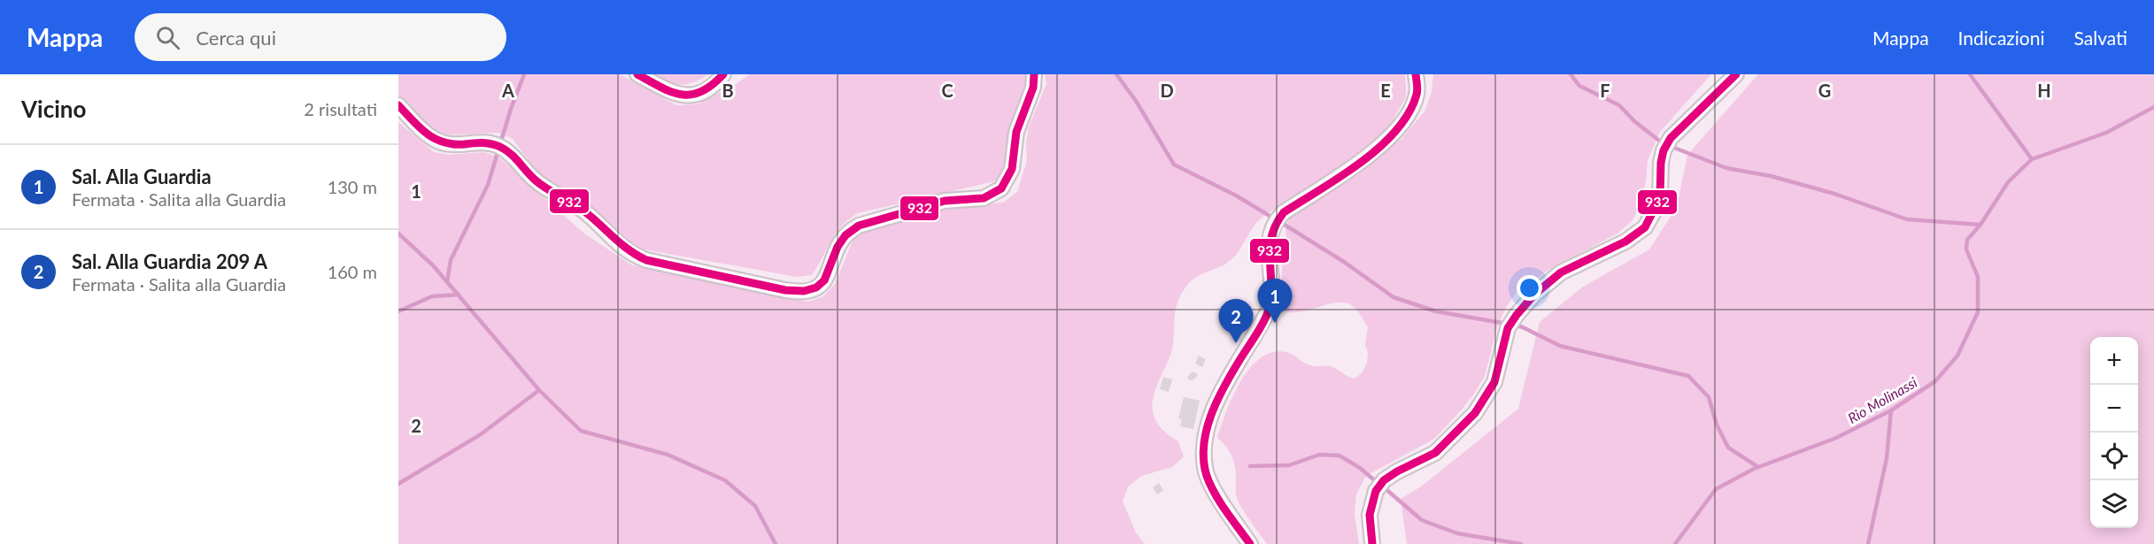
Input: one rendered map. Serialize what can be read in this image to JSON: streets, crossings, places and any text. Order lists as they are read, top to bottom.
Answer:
{
  "water": ["Rio Molinassi"],
  "lines": ["transit line 932"],
  "page": {
    "header": "Mappa",
    "search": "Cerca qui",
    "nav": ["Mappa", "Indicazioni", "Salvati"],
    "heading": ["Vicino", "2 risultati"],
    "list": [
      {
        "mark": "1",
        "name": "Sal. Alla Guardia",
        "note": "Fermata · Salita alla Guardia",
        "value": "130 m"
      },
      {
        "mark": "2",
        "name": "Sal. Alla Guardia 209 A",
        "note": "Fermata · Salita alla Guardia",
        "value": "160 m"
      }
    ],
    "pins": ["1", "2"],
    "map_buttons": ["+", "−"]
  },
  "grid": {
    "columns": [
      "A",
      "B",
      "C",
      "D",
      "E",
      "F",
      "G",
      "H"
    ],
    "rows": ["1", "2"]
  }
}
